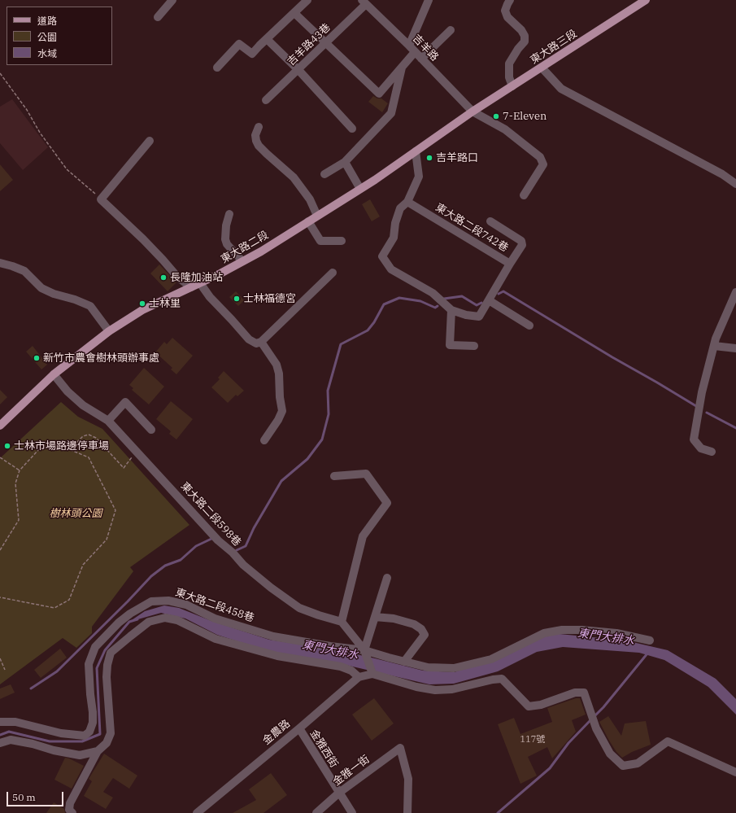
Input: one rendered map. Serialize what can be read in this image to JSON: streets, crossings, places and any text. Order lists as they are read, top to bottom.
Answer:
{
  "streets": {
    "main road": ["東大路三段", "東大路二段"],
    "street": [
      "吉羊路43巷",
      "吉羊路",
      "東大路二段742巷",
      "東大路二段598巷",
      "東大路二段458巷",
      "金農路",
      "金雅西街",
      "金雅一街"
    ]
  },
  "crossings": [
    ["吉羊路43巷", "吉羊路"],
    ["東大路三段", "吉羊路"],
    ["東大路三段", "東大路二段"],
    ["吉羊路", "東大路二段"],
    ["東大路二段", "東大路二段598巷"],
    ["金農路", "金雅西街"],
    ["金雅西街", "金雅一街"]
  ],
  "water": ["東門大排水"],
  "parks": ["樹林頭公園"],
  "places": [
    "7-Eleven",
    "吉羊路口",
    "長隆加油站",
    "士林福德宮",
    "士林里",
    "新竹市農會樹林頭辦事處",
    "士林市場路邊停車場"
  ],
  "house_numbers": ["117號"],
  "legend": ["道路", "公園", "水域"],
  "scale_bar": "50 m"
}
